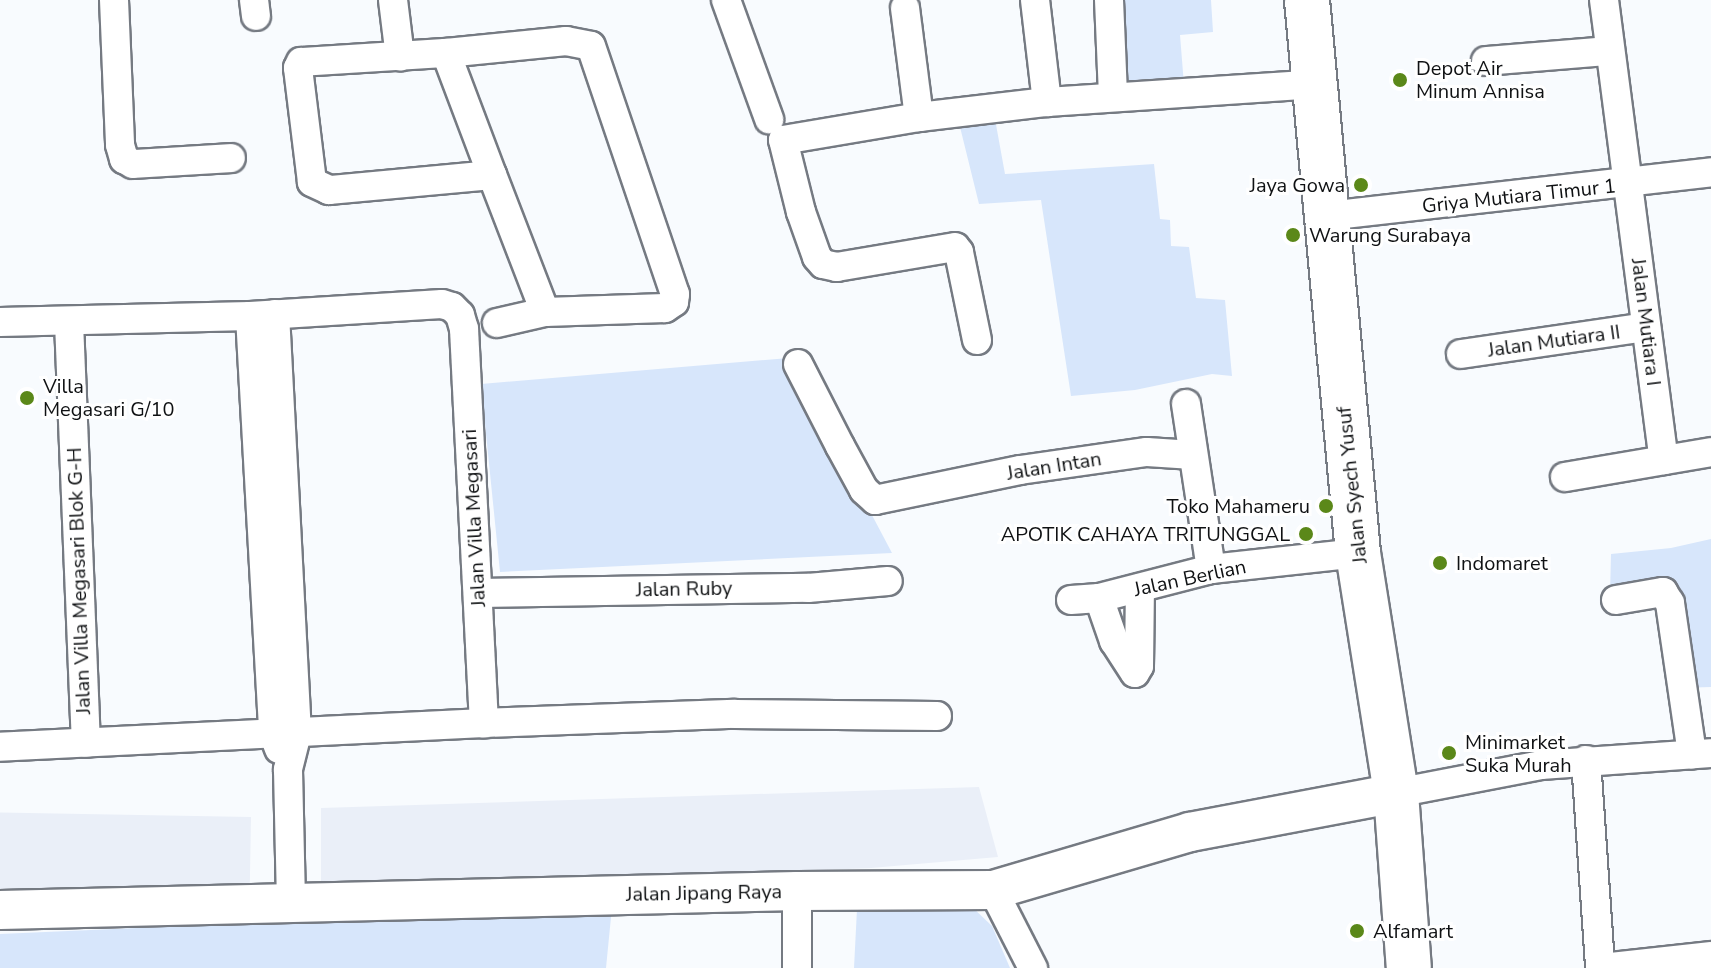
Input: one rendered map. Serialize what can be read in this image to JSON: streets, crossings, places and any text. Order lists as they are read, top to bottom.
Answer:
{
  "streets": {
    "main road": ["Jalan Syech Yusuf", "Jalan Jipang Raya"],
    "street": [
      "Griya Mutiara Timur 1",
      "Jalan Mutiara I",
      "Jalan Mutiara II",
      "Jalan Intan",
      "Jalan Villa Megasari",
      "Jalan Berlian",
      "Jalan Villa Megasari Blok G-H",
      "Jalan Ruby"
    ]
  },
  "crossings": [
    ["Griya Mutiara Timur 1", "Jalan Mutiara I"],
    ["Griya Mutiara Timur 1", "Jalan Syech Yusuf"],
    ["Jalan Mutiara I", "Jalan Mutiara II"],
    ["Jalan Syech Yusuf", "Jalan Berlian"],
    ["Jalan Syech Yusuf", "Jalan Jipang Raya"],
    ["Jalan Villa Megasari", "Jalan Villa Megasari Blok G-H"],
    ["Jalan Villa Megasari", "Jalan Ruby"]
  ],
  "places": [
    "Depot Air Minum Annisa",
    "Jaya Gowa",
    "Warung Surabaya",
    "Villa Megasari G/10",
    "Toko Mahameru",
    "APOTIK CAHAYA TRITUNGGAL",
    "Indomaret",
    "Minimarket Suka Murah",
    "Alfamart"
  ]
}
